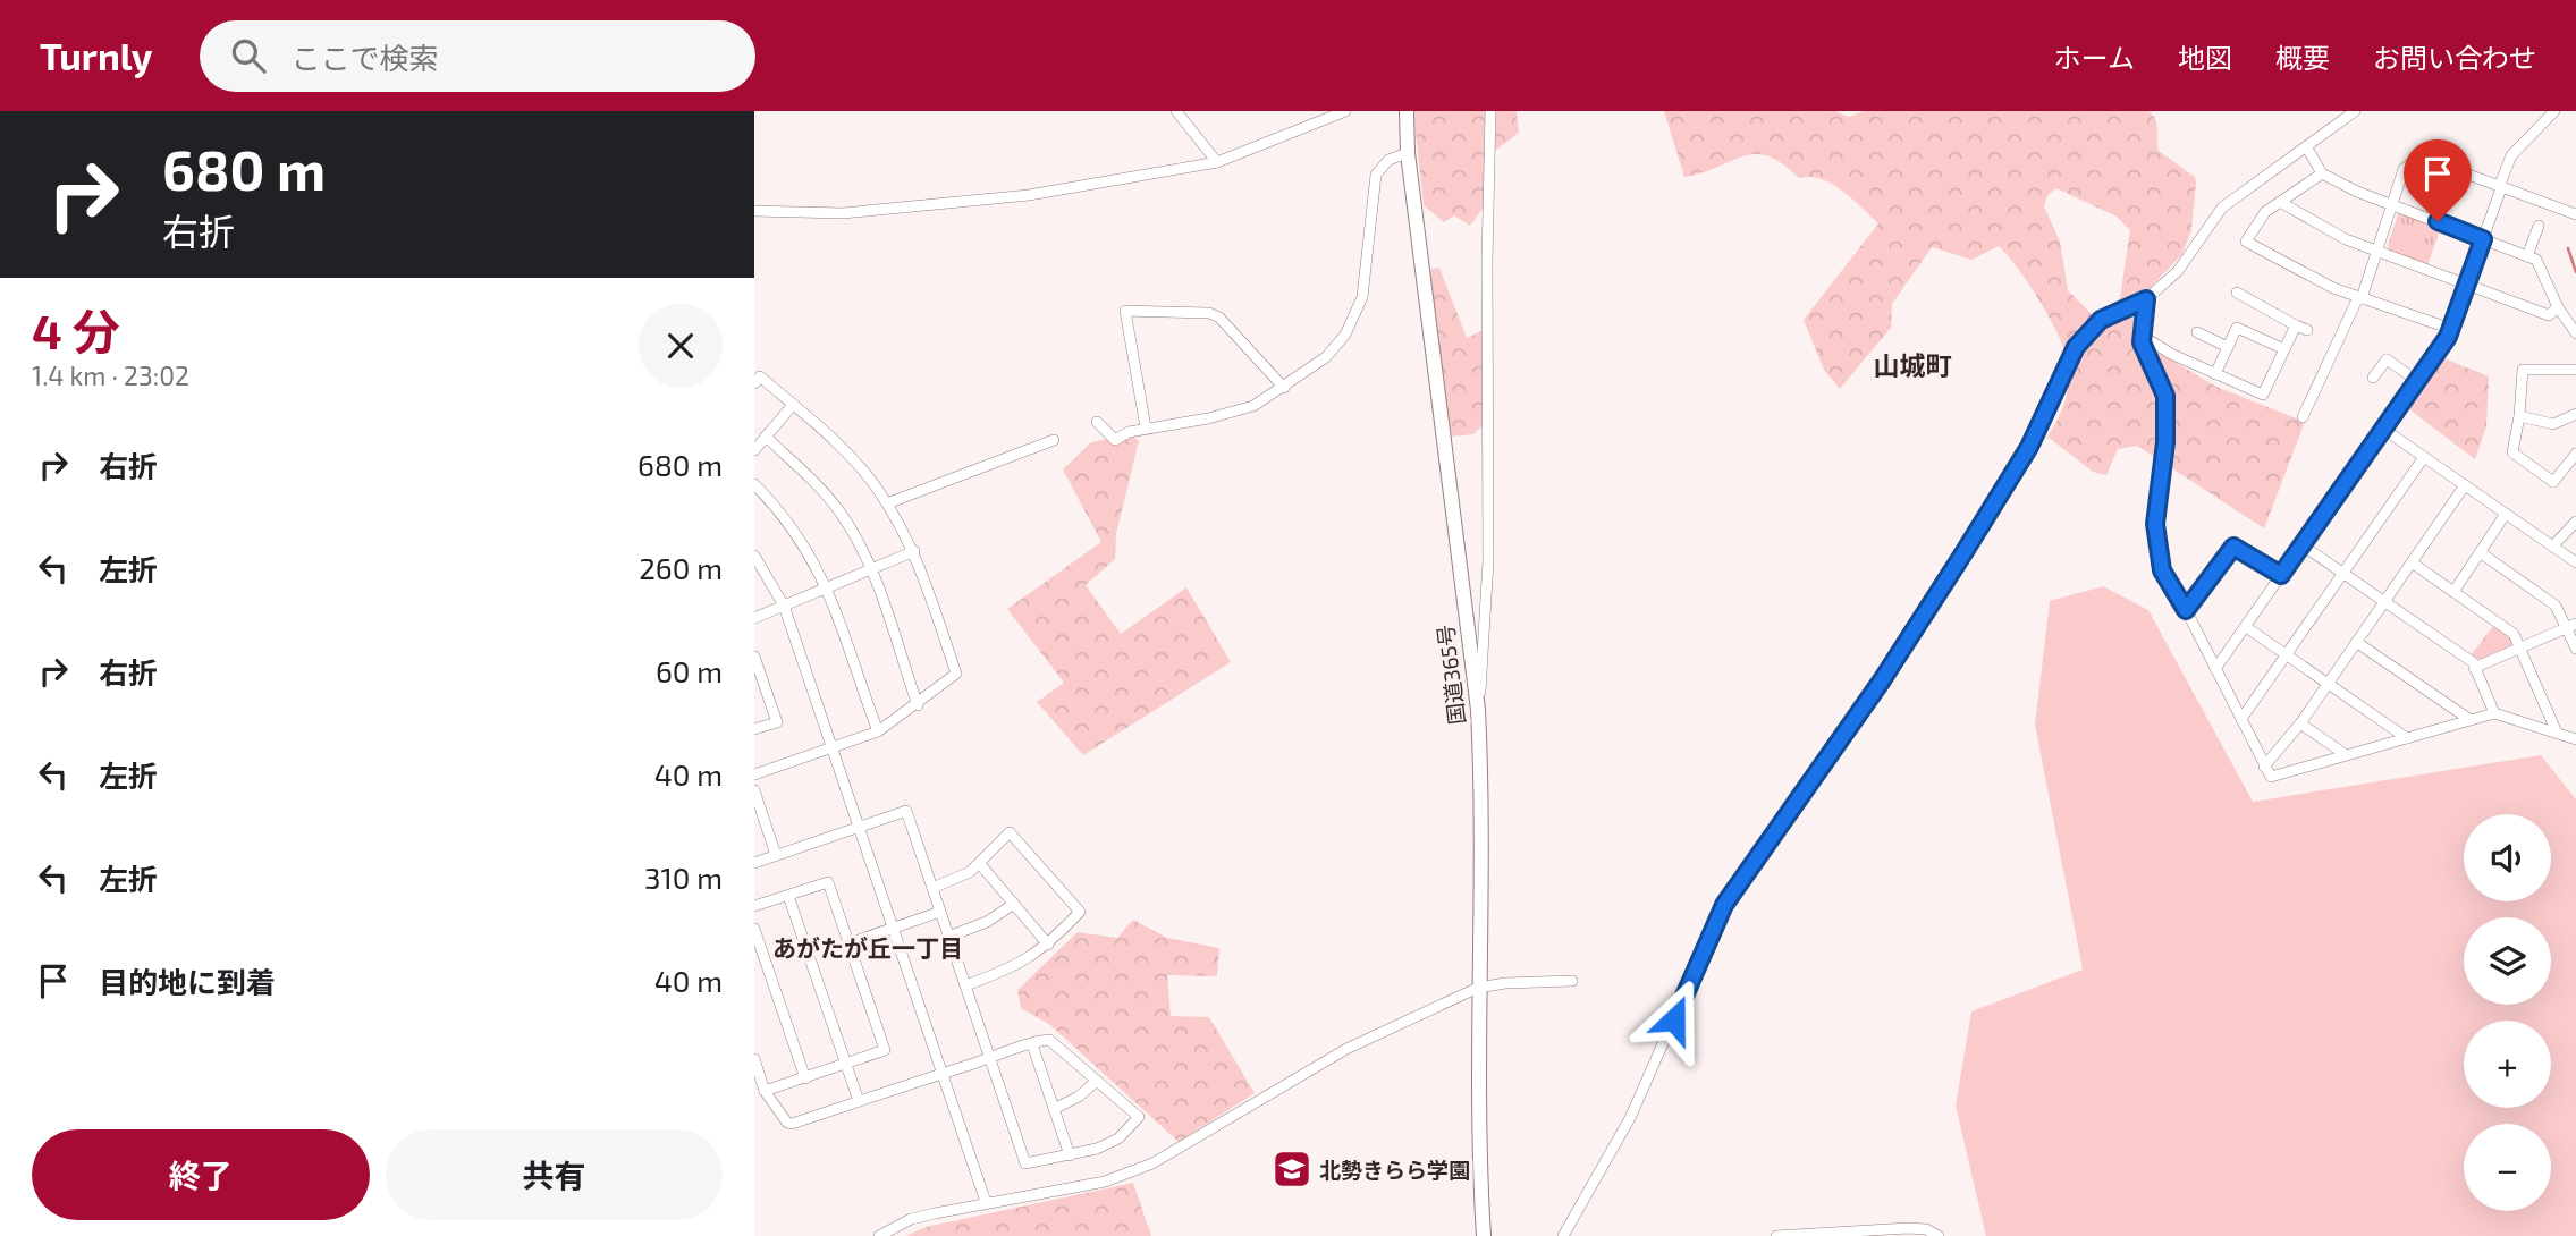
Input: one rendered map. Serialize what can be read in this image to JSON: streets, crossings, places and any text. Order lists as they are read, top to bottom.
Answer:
{
  "streets": {
    "highway": ["国道365号"]
  },
  "districts": ["山城町", "あがたが丘一丁目"],
  "places": {
    "school or university": ["北勢きらら学園"]
  },
  "page": {
    "header": "Turnly",
    "search": "ここで検索",
    "nav": [
      "ホーム",
      "地図",
      "概要",
      "お問い合わせ"
    ],
    "turn": ["680 m", "右折"],
    "heading": ["4 分", "1.4 km · 23:02"],
    "list": [
      {
        "name": "右折",
        "value": "680 m"
      },
      {
        "name": "左折",
        "value": "260 m"
      },
      {
        "name": "右折",
        "value": "60 m"
      },
      {
        "name": "左折",
        "value": "40 m"
      },
      {
        "name": "左折",
        "value": "310 m"
      },
      {
        "name": "目的地に到着",
        "value": "40 m"
      }
    ],
    "map_buttons": ["+", "−"],
    "buttons": ["終了", "共有"]
  }
}
